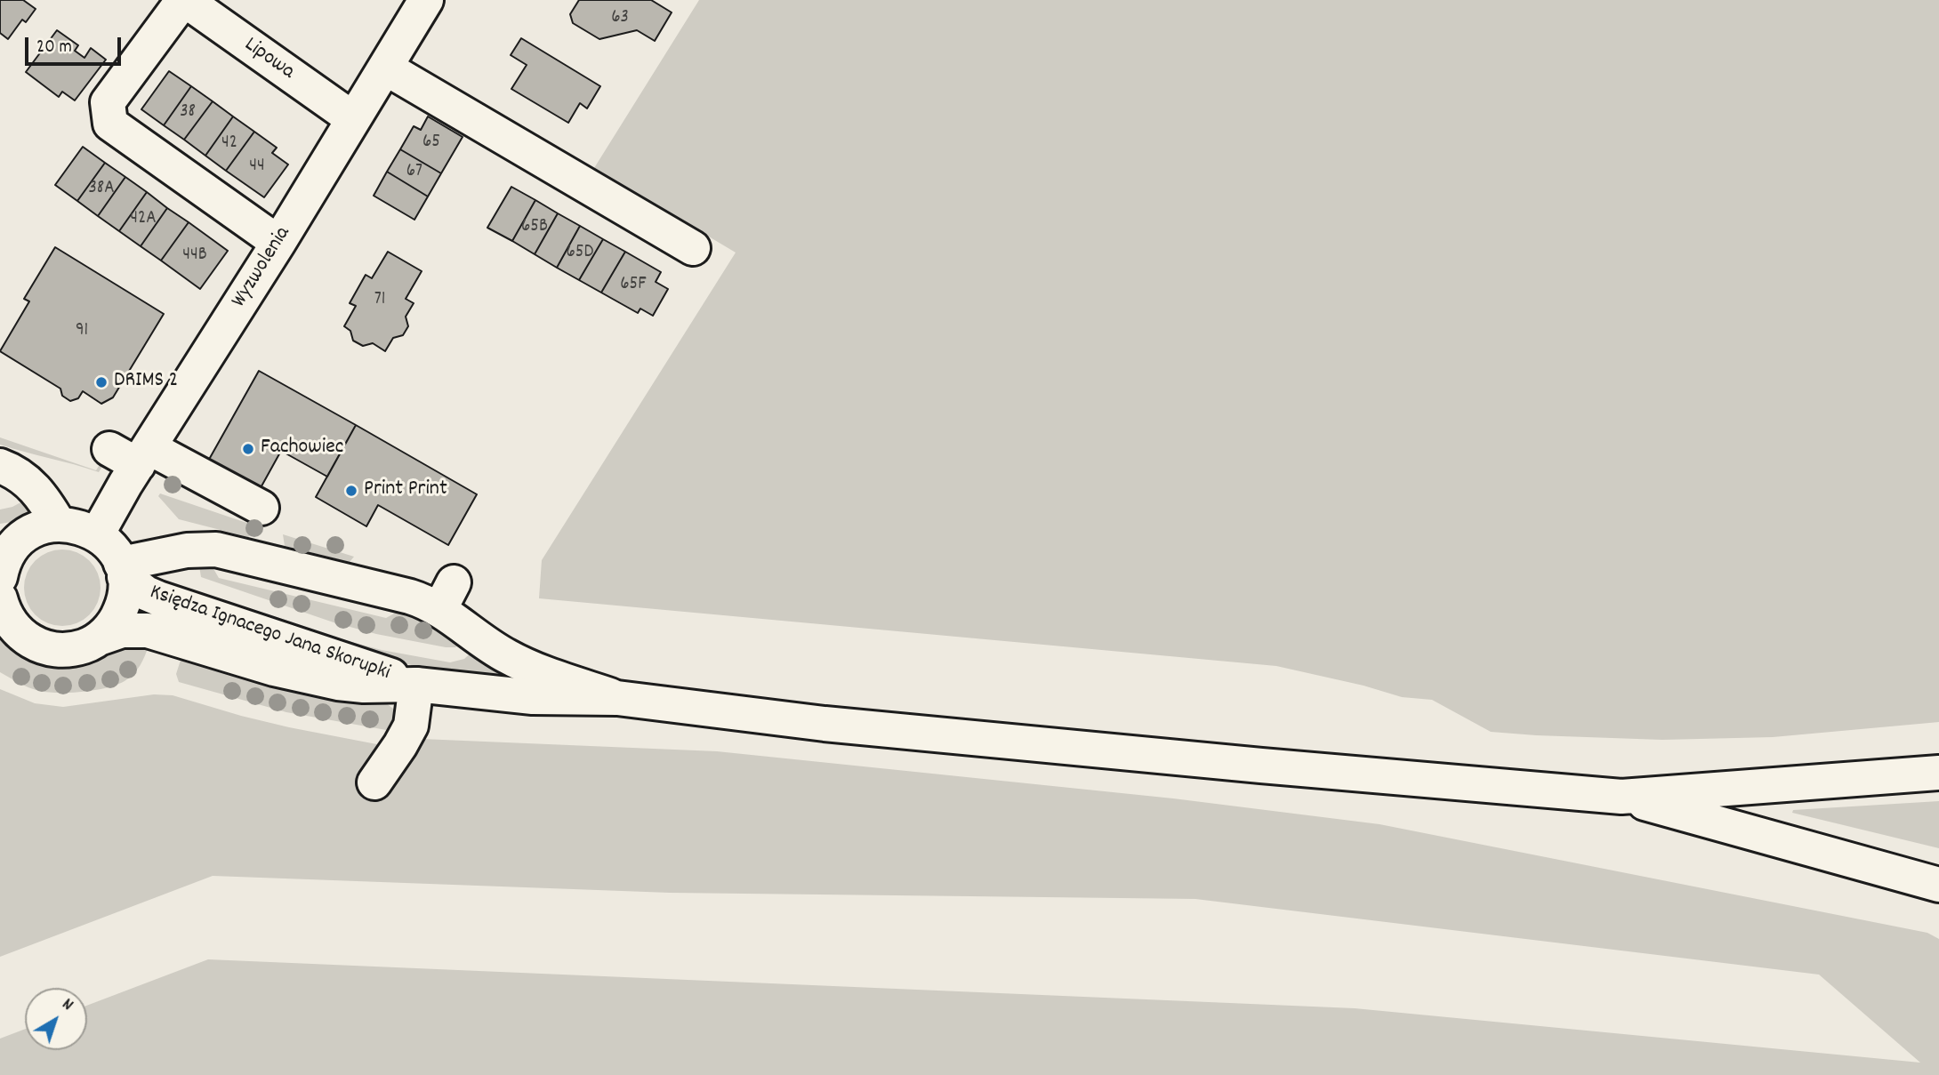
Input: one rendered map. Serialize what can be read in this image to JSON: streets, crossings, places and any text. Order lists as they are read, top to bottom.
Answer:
{
  "streets": {
    "main road": ["Lipowa", "Wyzwolenia", "Księdza Ignacego Jana Skorupki"]
  },
  "crossings": [
    ["Lipowa", "Wyzwolenia"],
    ["Wyzwolenia", "Księdza Ignacego Jana Skorupki"]
  ],
  "places": ["DRIMS 2", "Fachowiec", "Print Print"],
  "house_numbers": [
    "63",
    "38",
    "65",
    "42",
    "44",
    "67",
    "38A",
    "42A",
    "65B",
    "65D",
    "44B",
    "65F",
    "71",
    "91"
  ],
  "scale_bar": "20 m",
  "north": "top right"
}
